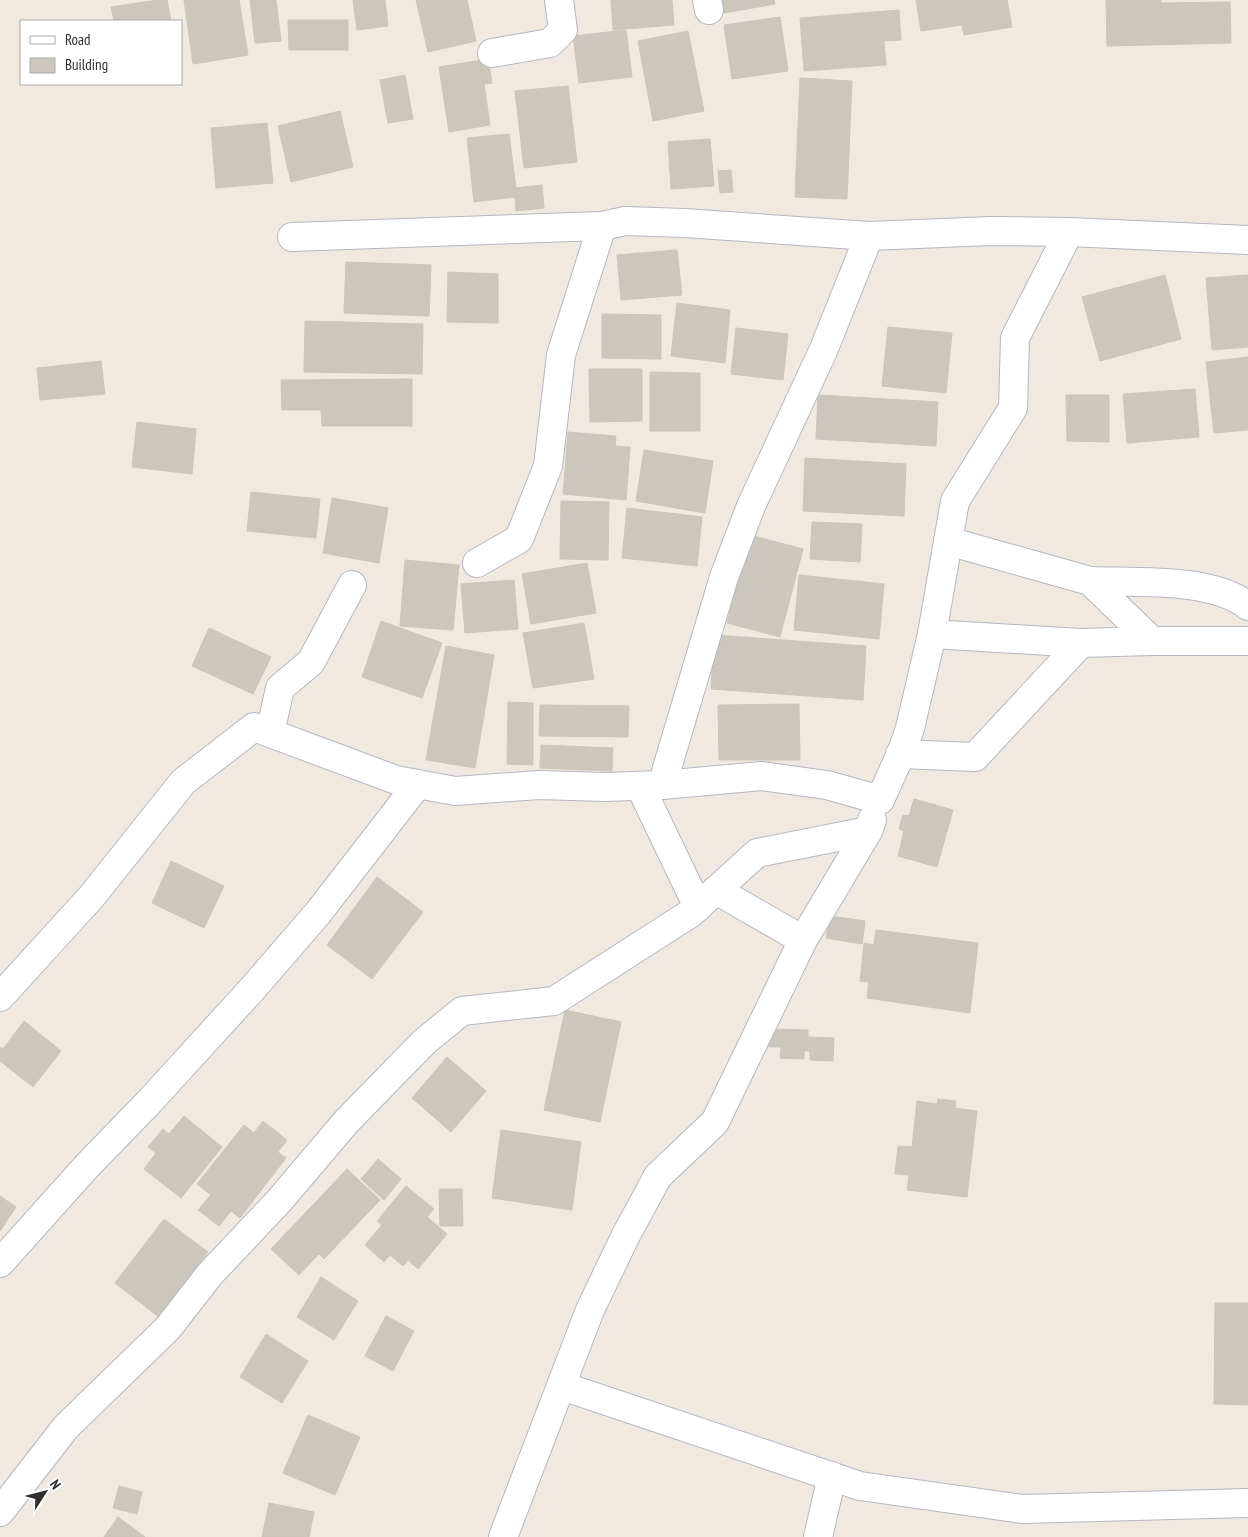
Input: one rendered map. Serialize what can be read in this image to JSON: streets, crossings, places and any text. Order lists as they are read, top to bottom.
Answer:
{
  "legend": ["Road", "Building"],
  "north": "top right"
}
